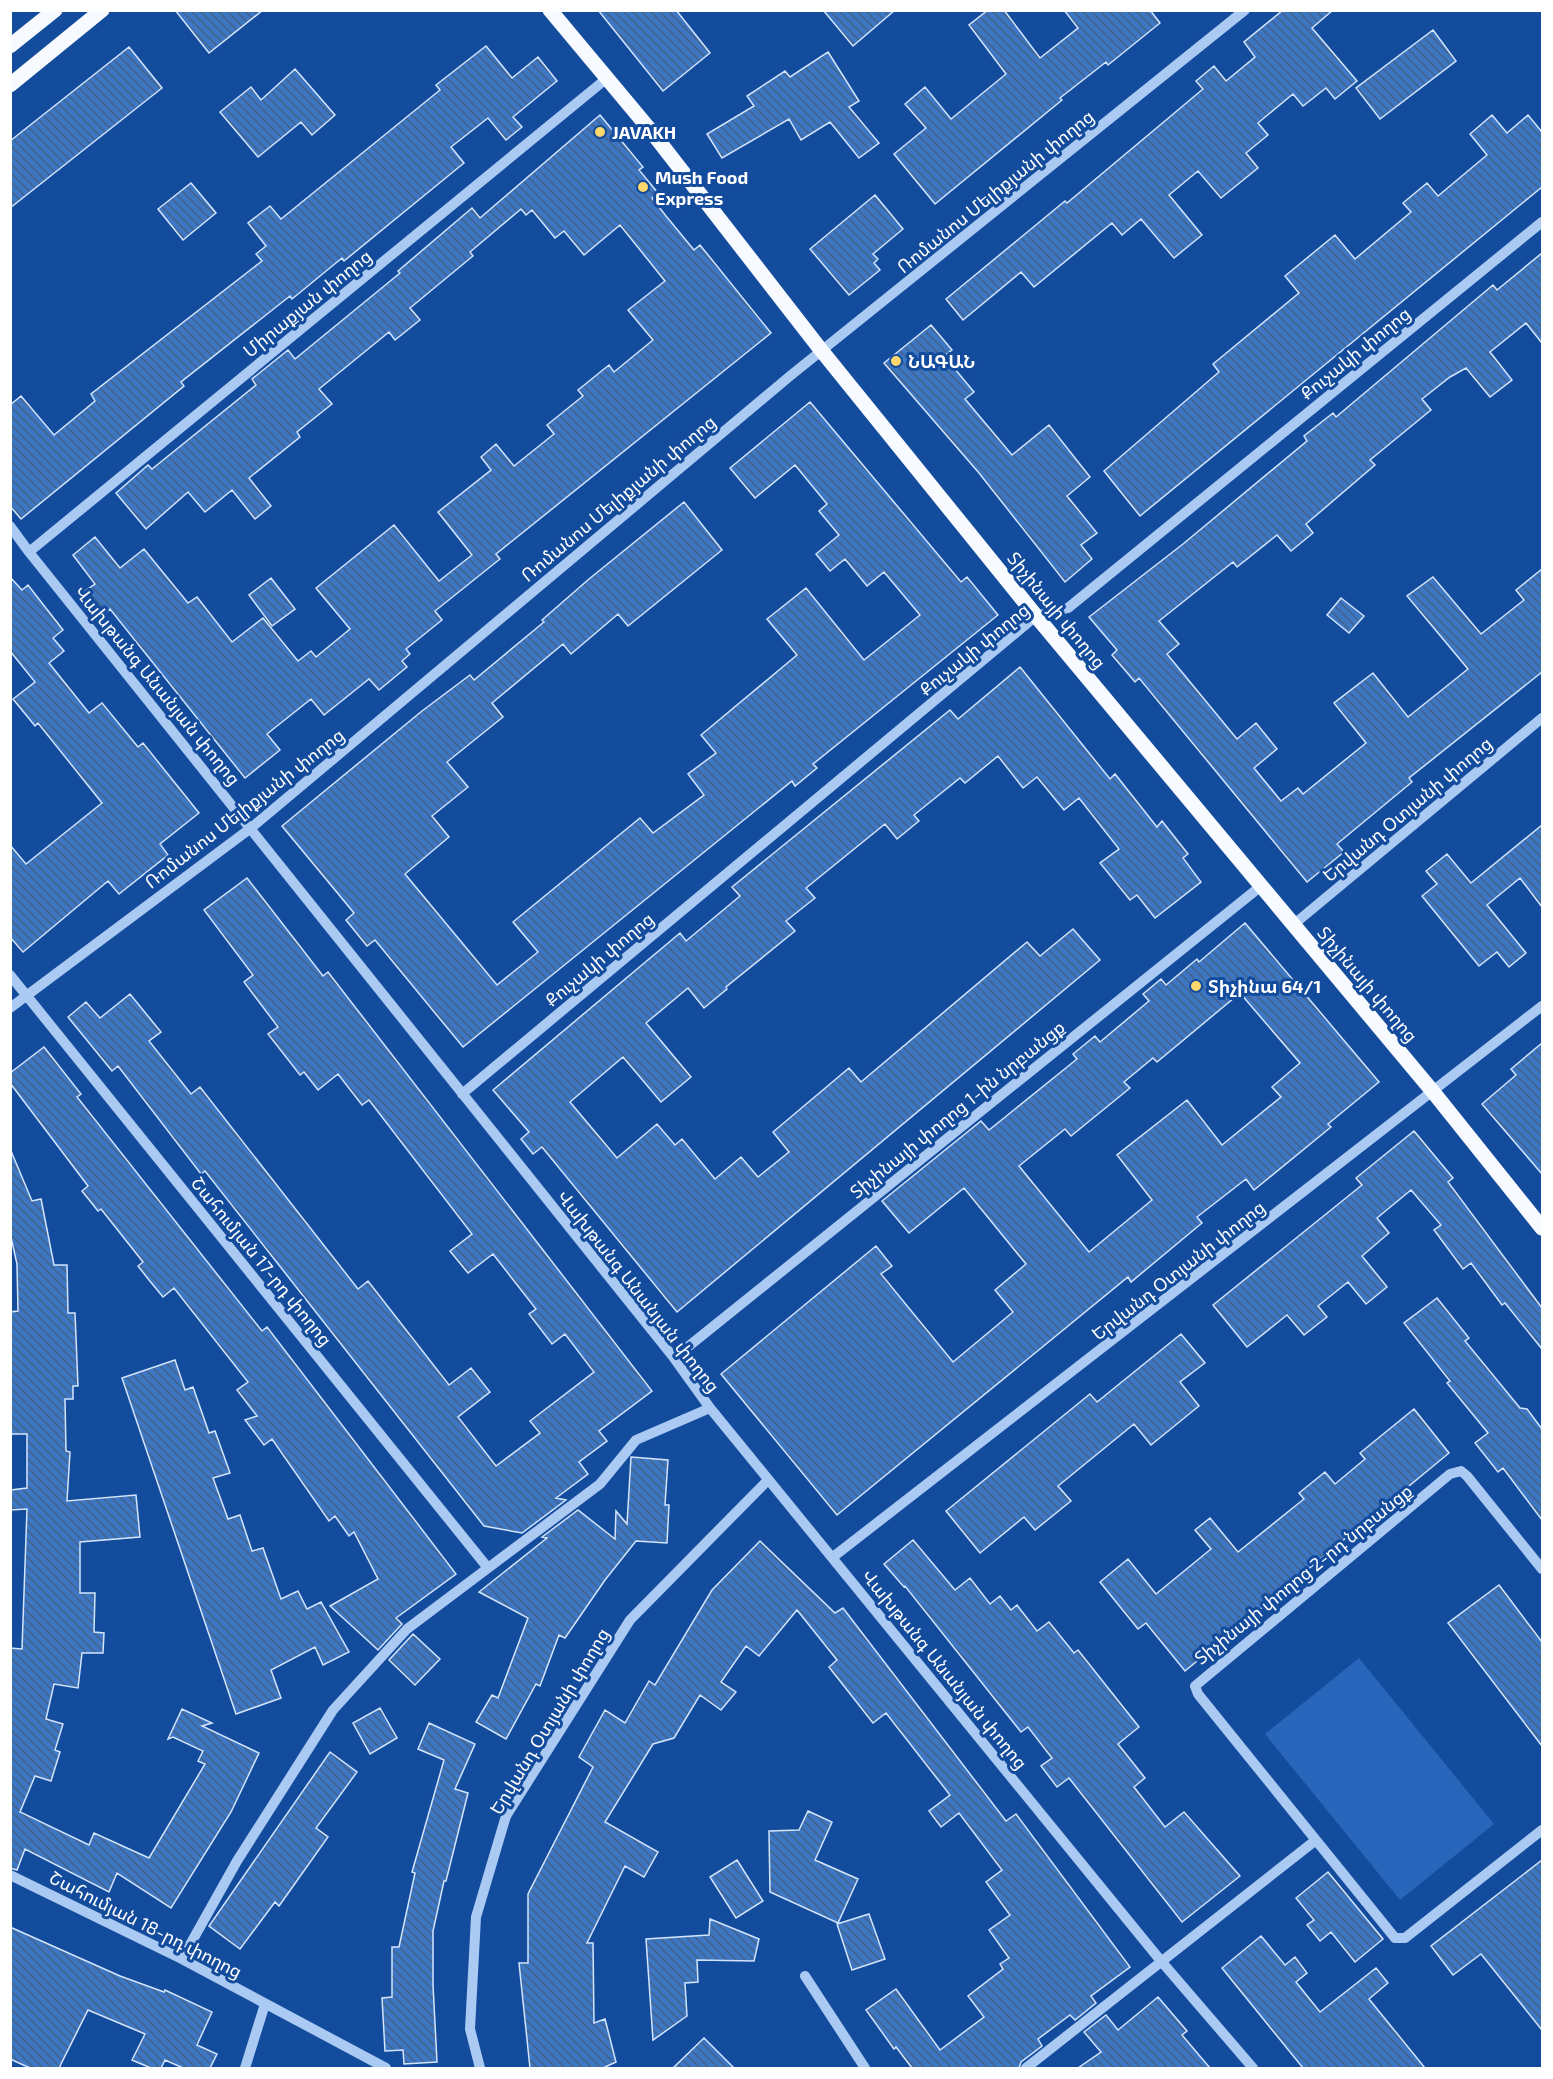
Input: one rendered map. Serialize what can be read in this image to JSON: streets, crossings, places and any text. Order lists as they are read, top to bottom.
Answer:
{
  "streets": {
    "main road": ["Տիչինայի փողոց"],
    "street": [
      "Ռոմանոս Մելիքյանի փողոց",
      "Միրաքյան փողոց",
      "Քուչակի փողոց",
      "Վախթանգ Անանյան փողոց",
      "Երվանդ Օտյանի փողոց",
      "Տիչինայի փողոց 1-ին նրբանցք",
      "Շահումյան 17-րդ փողոց",
      "Տիչինայի փողոց 2-րդ նրբանցք",
      "Շահումյան 18-րդ փողոց"
    ]
  },
  "crossings": [
    ["Ռոմանոս Մելիքյանի փողոց", "Տիչինայի փողոց"],
    ["Ռոմանոս Մելիքյանի փողոց", "Վախթանգ Անանյան փողոց"],
    ["Ռոմանոս Մելիքյանի փողոց", "Շահումյան 17-րդ փողոց"],
    ["Միրաքյան փողոց", "Տիչինայի փողոց"],
    ["Միրաքյան փողոց", "Վախթանգ Անանյան փողոց"],
    ["Քուչակի փողոց", "Տիչինայի փողոց"],
    ["Քուչակի փողոց", "Վախթանգ Անանյան փողոց"],
    ["Տիչինայի փողոց", "Երվանդ Օտյանի փողոց"],
    ["Տիչինայի փողոց", "Տիչինայի փողոց 1-ին նրբանցք"],
    ["Վախթանգ Անանյան փողոց", "Երվանդ Օտյանի փողոց"],
    ["Վախթանգ Անանյան փողոց", "Տիչինայի փողոց 1-ին նրբանցք"]
  ],
  "places": [
    "JAVAKH",
    "Mush Food Express",
    "ՆԱԳԱՆ",
    "Տիչինա 64/1"
  ]
}
